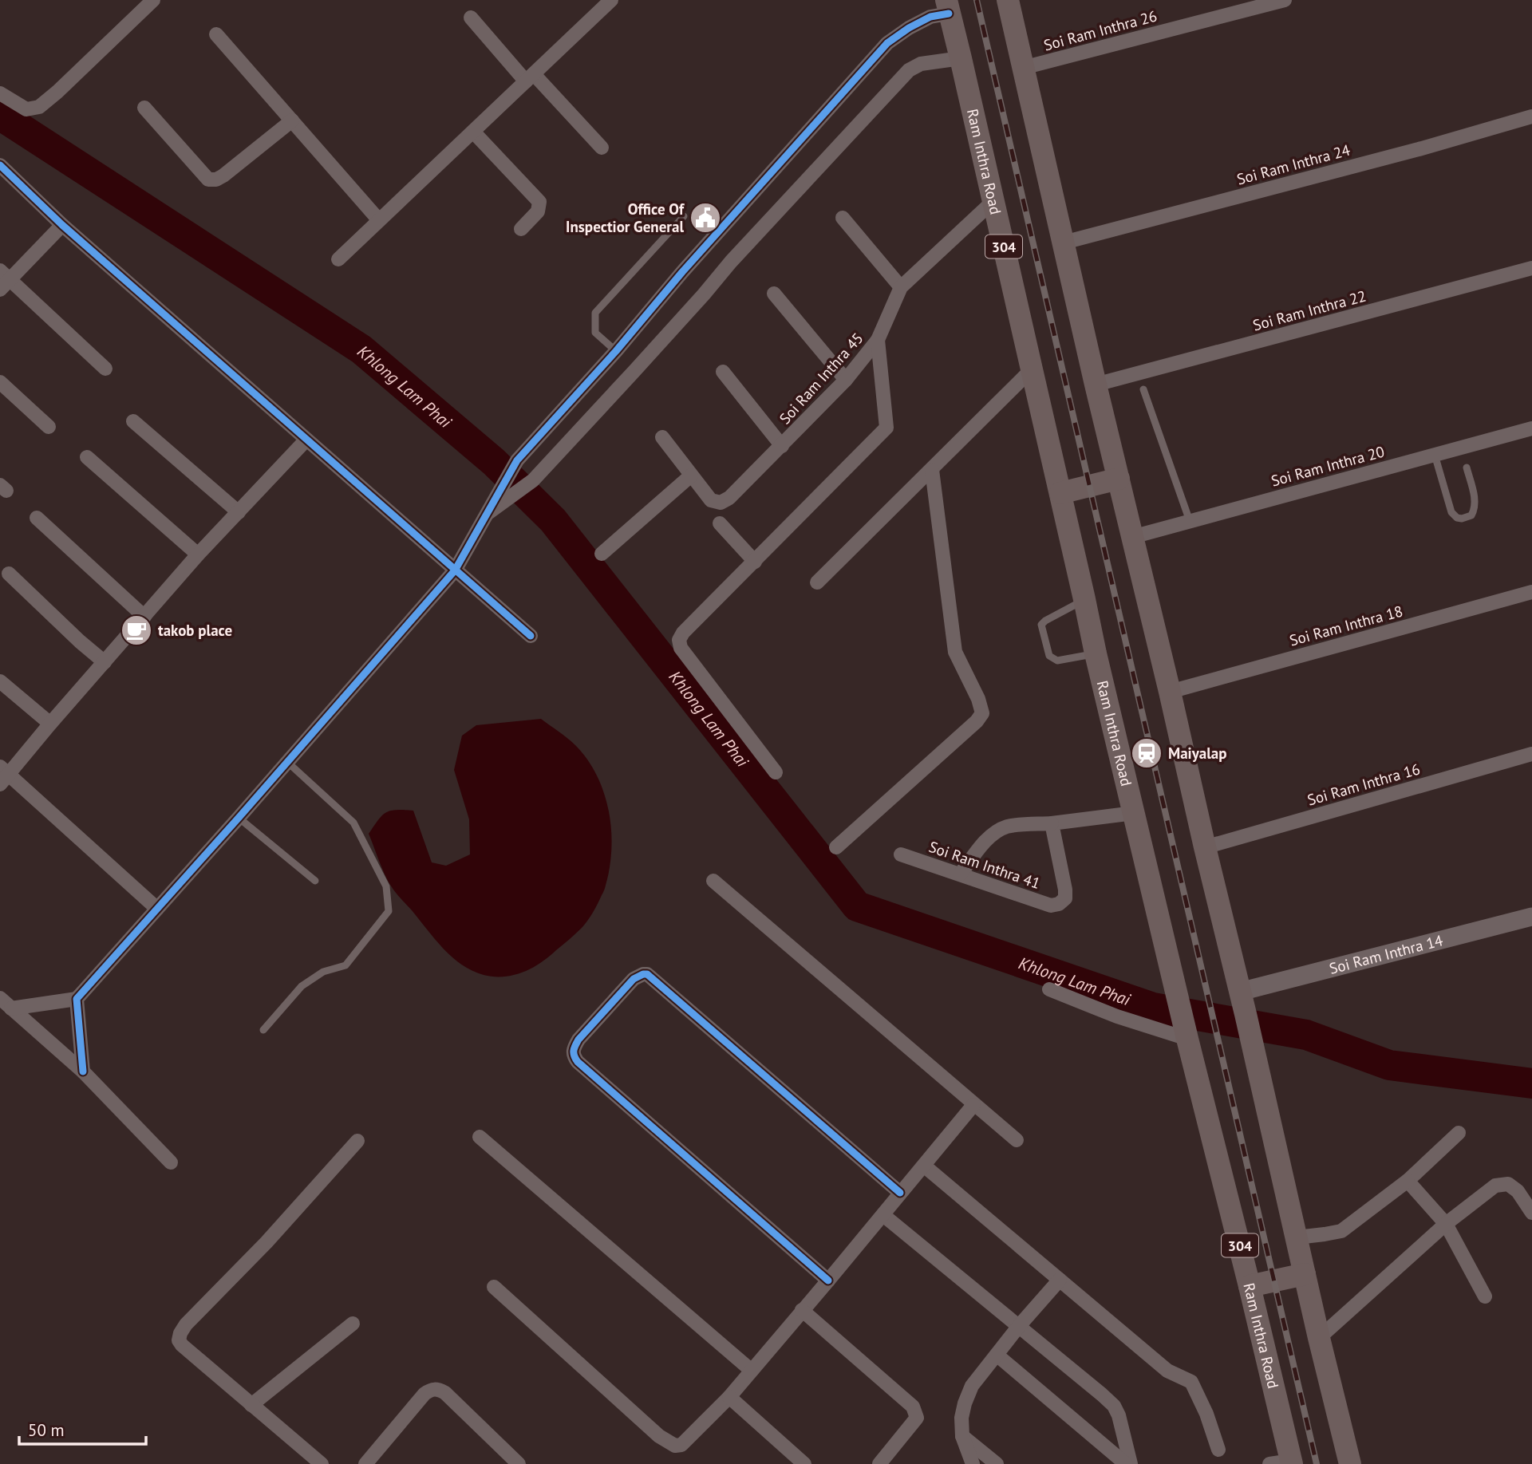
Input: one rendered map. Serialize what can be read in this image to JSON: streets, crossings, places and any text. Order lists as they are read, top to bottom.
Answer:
{
  "streets": {
    "main road": ["Ram Inthra Road", "304"],
    "street": [
      "Soi Ram Inthra 26",
      "Soi Ram Inthra 24",
      "Soi Ram Inthra 22",
      "Soi Ram Inthra 45",
      "Soi Ram Inthra 20",
      "Soi Ram Inthra 18",
      "Soi Ram Inthra 16",
      "Soi Ram Inthra 41",
      "Soi Ram Inthra 14"
    ]
  },
  "crossings": [
    ["Ram Inthra Road", "Soi Ram Inthra 45"]
  ],
  "water": ["Khlong Lam Phai"],
  "places": {
    "public building": ["Office Of Inspectior General"],
    "cafe": ["takob place"],
    "station": ["Maiyalap"]
  },
  "scale_bar": "50 m"
}
